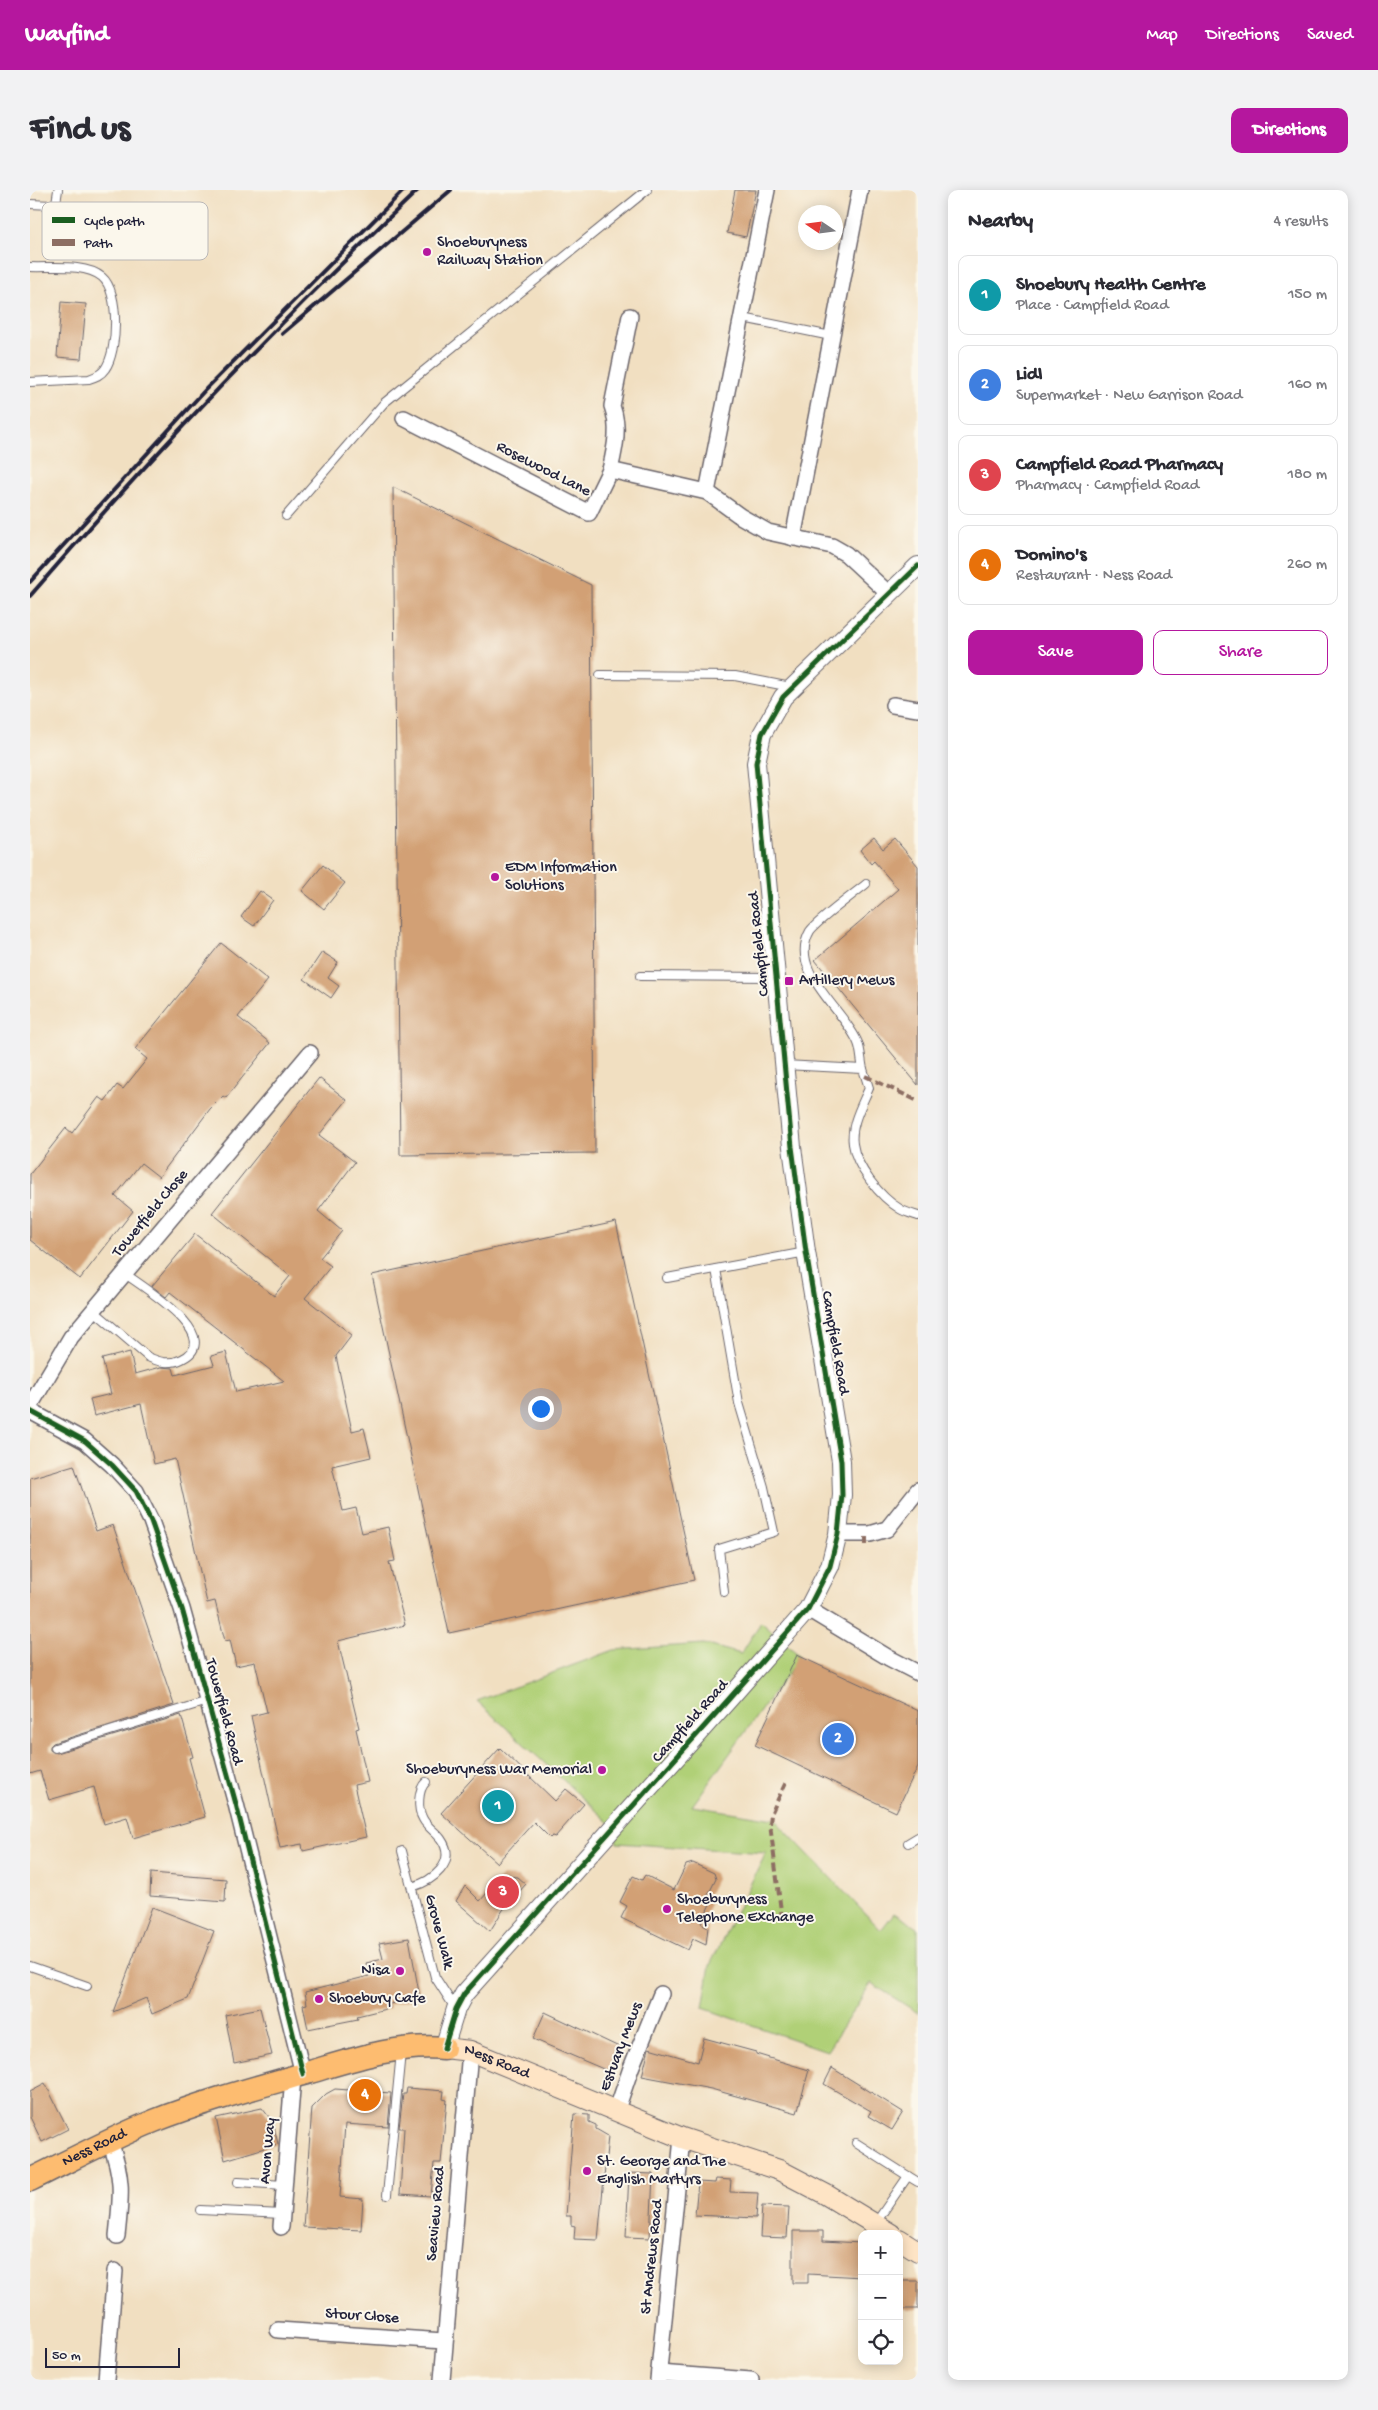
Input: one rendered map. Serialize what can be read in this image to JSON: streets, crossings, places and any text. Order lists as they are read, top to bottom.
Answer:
{
  "streets": {
    "main road": ["Ness Road"],
    "street": [
      "Rosewood Lane",
      "Campfield Road",
      "Towerfield Close",
      "Towerfield Road",
      "Estuary Mews",
      "Avon Way",
      "Seaview Road",
      "St Andrews Road",
      "Stour Close"
    ],
    "lane": ["Grove Walk"]
  },
  "crossings": [
    ["Rosewood Lane", "Campfield Road"],
    ["Campfield Road", "Grove Walk"],
    ["Campfield Road", "Ness Road"],
    ["Towerfield Road", "Ness Road"],
    ["Towerfield Road", "Avon Way"],
    ["Estuary Mews", "Ness Road"],
    ["Ness Road", "Avon Way"],
    ["Ness Road", "Seaview Road"],
    ["Ness Road", "St Andrews Road"],
    ["Seaview Road", "Stour Close"]
  ],
  "places": {
    "other": [
      "Shoeburyness Railway Station",
      "EDM Information Solutions",
      "Shoeburyness War Memorial",
      "Shoeburyness Telephone Exchange",
      "Nisa",
      "Shoebury Cafe",
      "St. George and The English Martyrs"
    ],
    "transit": ["Artillery Mews"]
  },
  "legend": ["Cycle path", "Path"],
  "scale_bar": "50 m",
  "north": "left",
  "page": {
    "header": "Wayfind",
    "nav": ["Map", "Directions", "Saved"],
    "buttons": [
      "Directions",
      ["Save", "Share"]
    ],
    "title": "Find us",
    "heading": ["Nearby", "4 results"],
    "list": [
      {
        "mark": "1",
        "name": "Shoebury Health Centre",
        "note": "Place · Campfield Road",
        "value": "150 m"
      },
      {
        "mark": "2",
        "name": "Lidl",
        "note": "Supermarket · New Garrison Road",
        "value": "160 m"
      },
      {
        "mark": "3",
        "name": "Campfield Road Pharmacy",
        "note": "Pharmacy · Campfield Road",
        "value": "180 m"
      },
      {
        "mark": "4",
        "name": "Domino's",
        "note": "Restaurant · Ness Road",
        "value": "260 m"
      }
    ],
    "pins": [
      "2",
      "1",
      "3",
      "4"
    ],
    "map_buttons": ["+", "−"],
    "scale": "50 m"
  }
}
